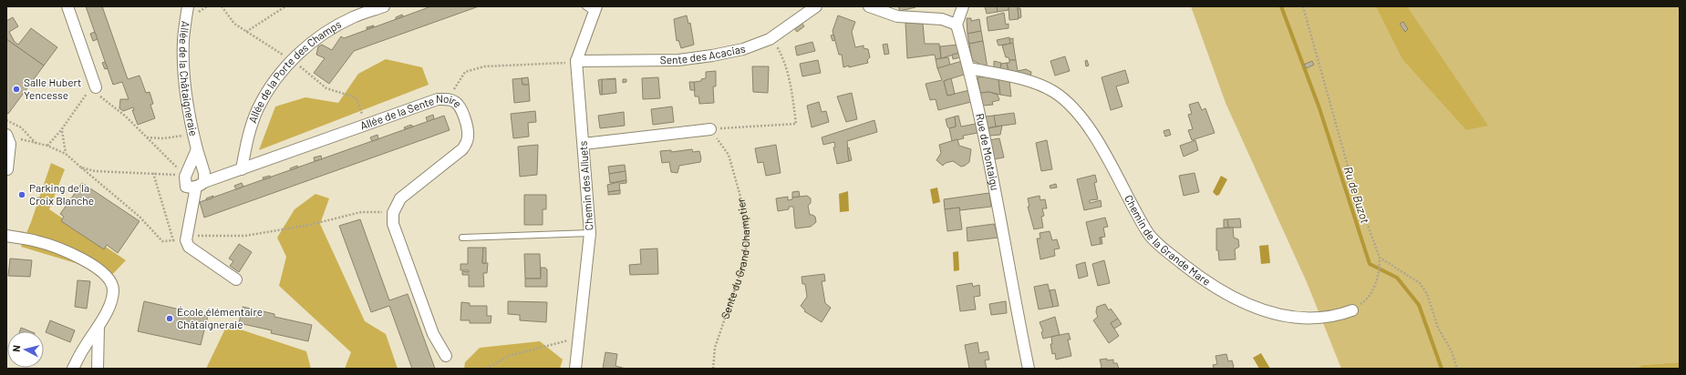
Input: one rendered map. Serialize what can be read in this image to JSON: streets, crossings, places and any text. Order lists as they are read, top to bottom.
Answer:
{
  "streets": {
    "street": [
      "Sente des Acacias",
      "Allée de la Porte des Champs",
      "Allée de la Châtaigneraie",
      "Allée de la Sente Noire",
      "Rue de Montaigu",
      "Chemin des Alluets",
      "Chemin de la Grande Mare"
    ],
    "path": ["Sente du Grand Champtier"]
  },
  "crossings": [
    ["Sente des Acacias", "Chemin des Alluets"],
    ["Allée de la Porte des Champs", "Allée de la Sente Noire"],
    ["Allée de la Châtaigneraie", "Allée de la Sente Noire"],
    ["Rue de Montaigu", "Chemin de la Grande Mare"]
  ],
  "water": ["Ru de Buzot"],
  "places": ["Salle Hubert Yencesse", "Parking de la Croix Blanche", "École élémentaire Châtaigneraie"],
  "north": "left"
}
